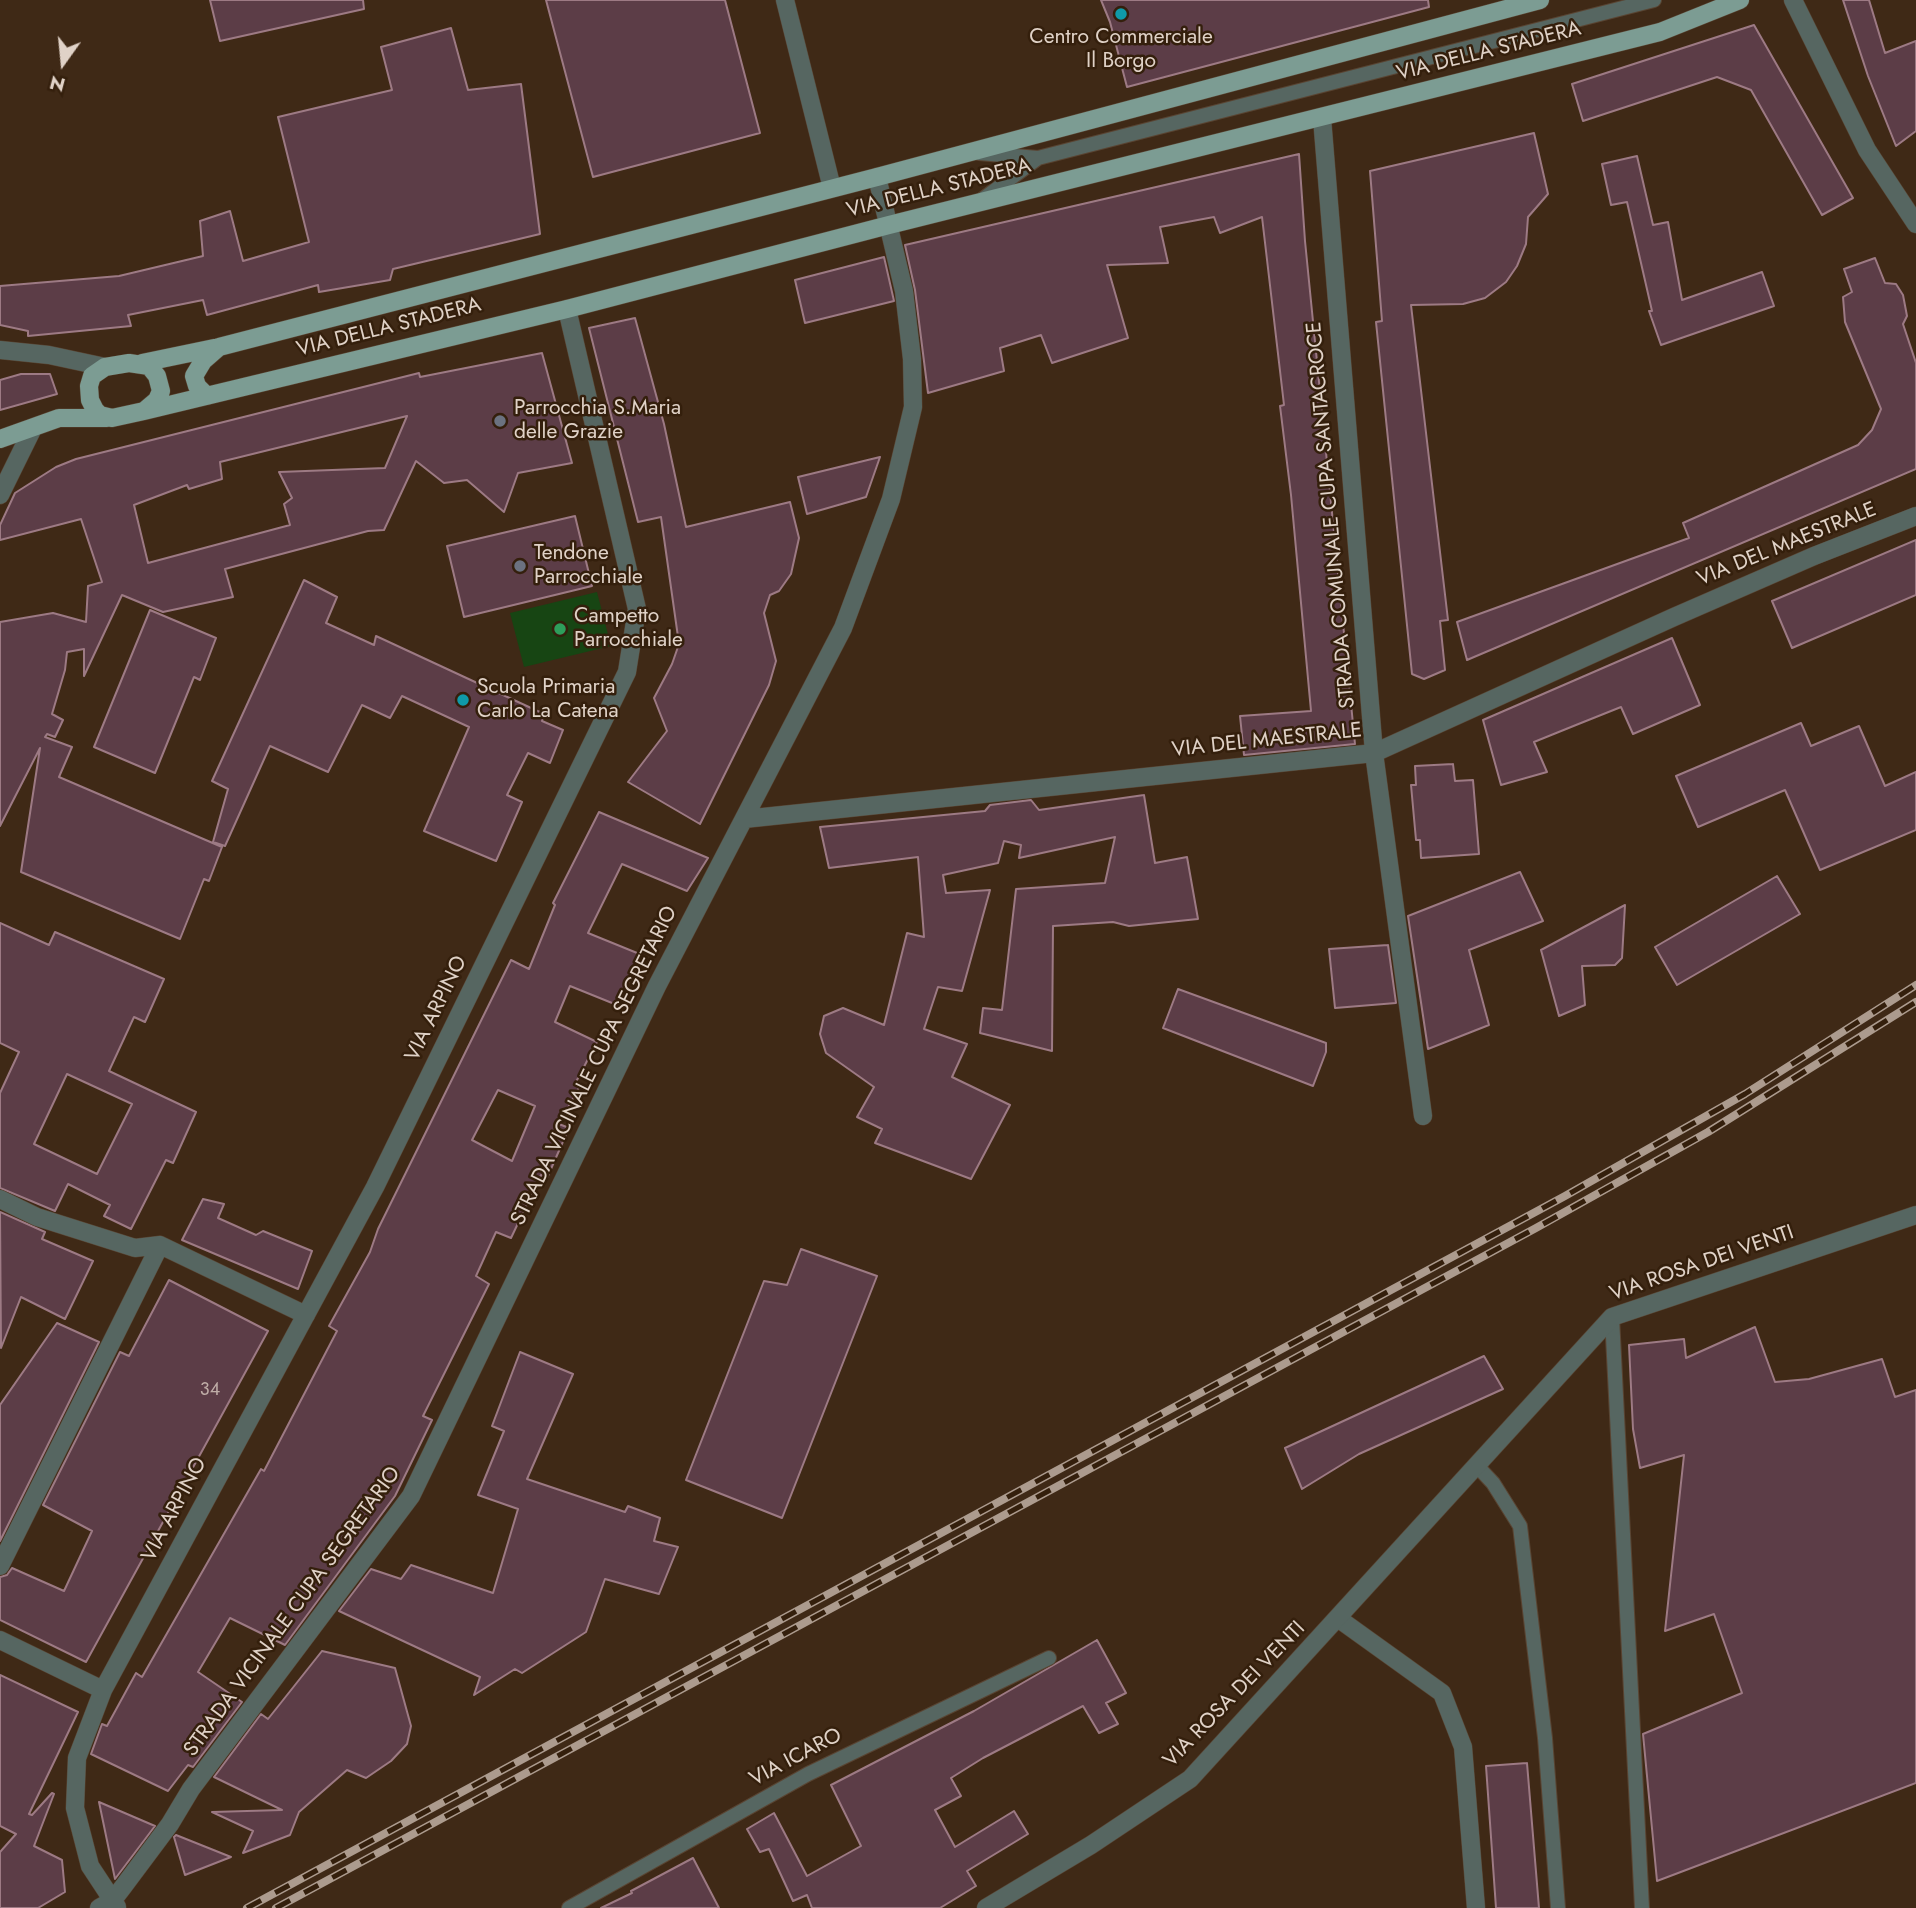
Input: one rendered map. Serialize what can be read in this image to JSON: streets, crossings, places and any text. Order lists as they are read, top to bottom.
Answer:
{
  "streets": {
    "main road": ["VIA DELLA STADERA"],
    "street": [
      "STRADA COMUNALE CUPA SANTACROCE",
      "VIA DEL MAESTRALE",
      "VIA ARPINO",
      "STRADA VICINALE CUPA SEGRETARIO",
      "VIA ROSA DEI VENTI"
    ],
    "lane": ["VIA ICARO"]
  },
  "crossings": [
    ["VIA DELLA STADERA", "STRADA COMUNALE CUPA SANTACROCE"],
    ["VIA DELLA STADERA", "VIA ARPINO"],
    ["VIA DELLA STADERA", "STRADA VICINALE CUPA SEGRETARIO"],
    ["STRADA COMUNALE CUPA SANTACROCE", "VIA DEL MAESTRALE"],
    ["VIA DEL MAESTRALE", "STRADA VICINALE CUPA SEGRETARIO"],
    ["VIA ARPINO", "STRADA VICINALE CUPA SEGRETARIO"]
  ],
  "places": [
    "Centro Commerciale Il Borgo",
    "Parrocchia S.Maria delle Grazie",
    "Tendone Parrocchiale",
    "Campetto Parrocchiale",
    "Scuola Primaria Carlo La Catena"
  ],
  "house_numbers": ["34"],
  "north": "bottom"
}
